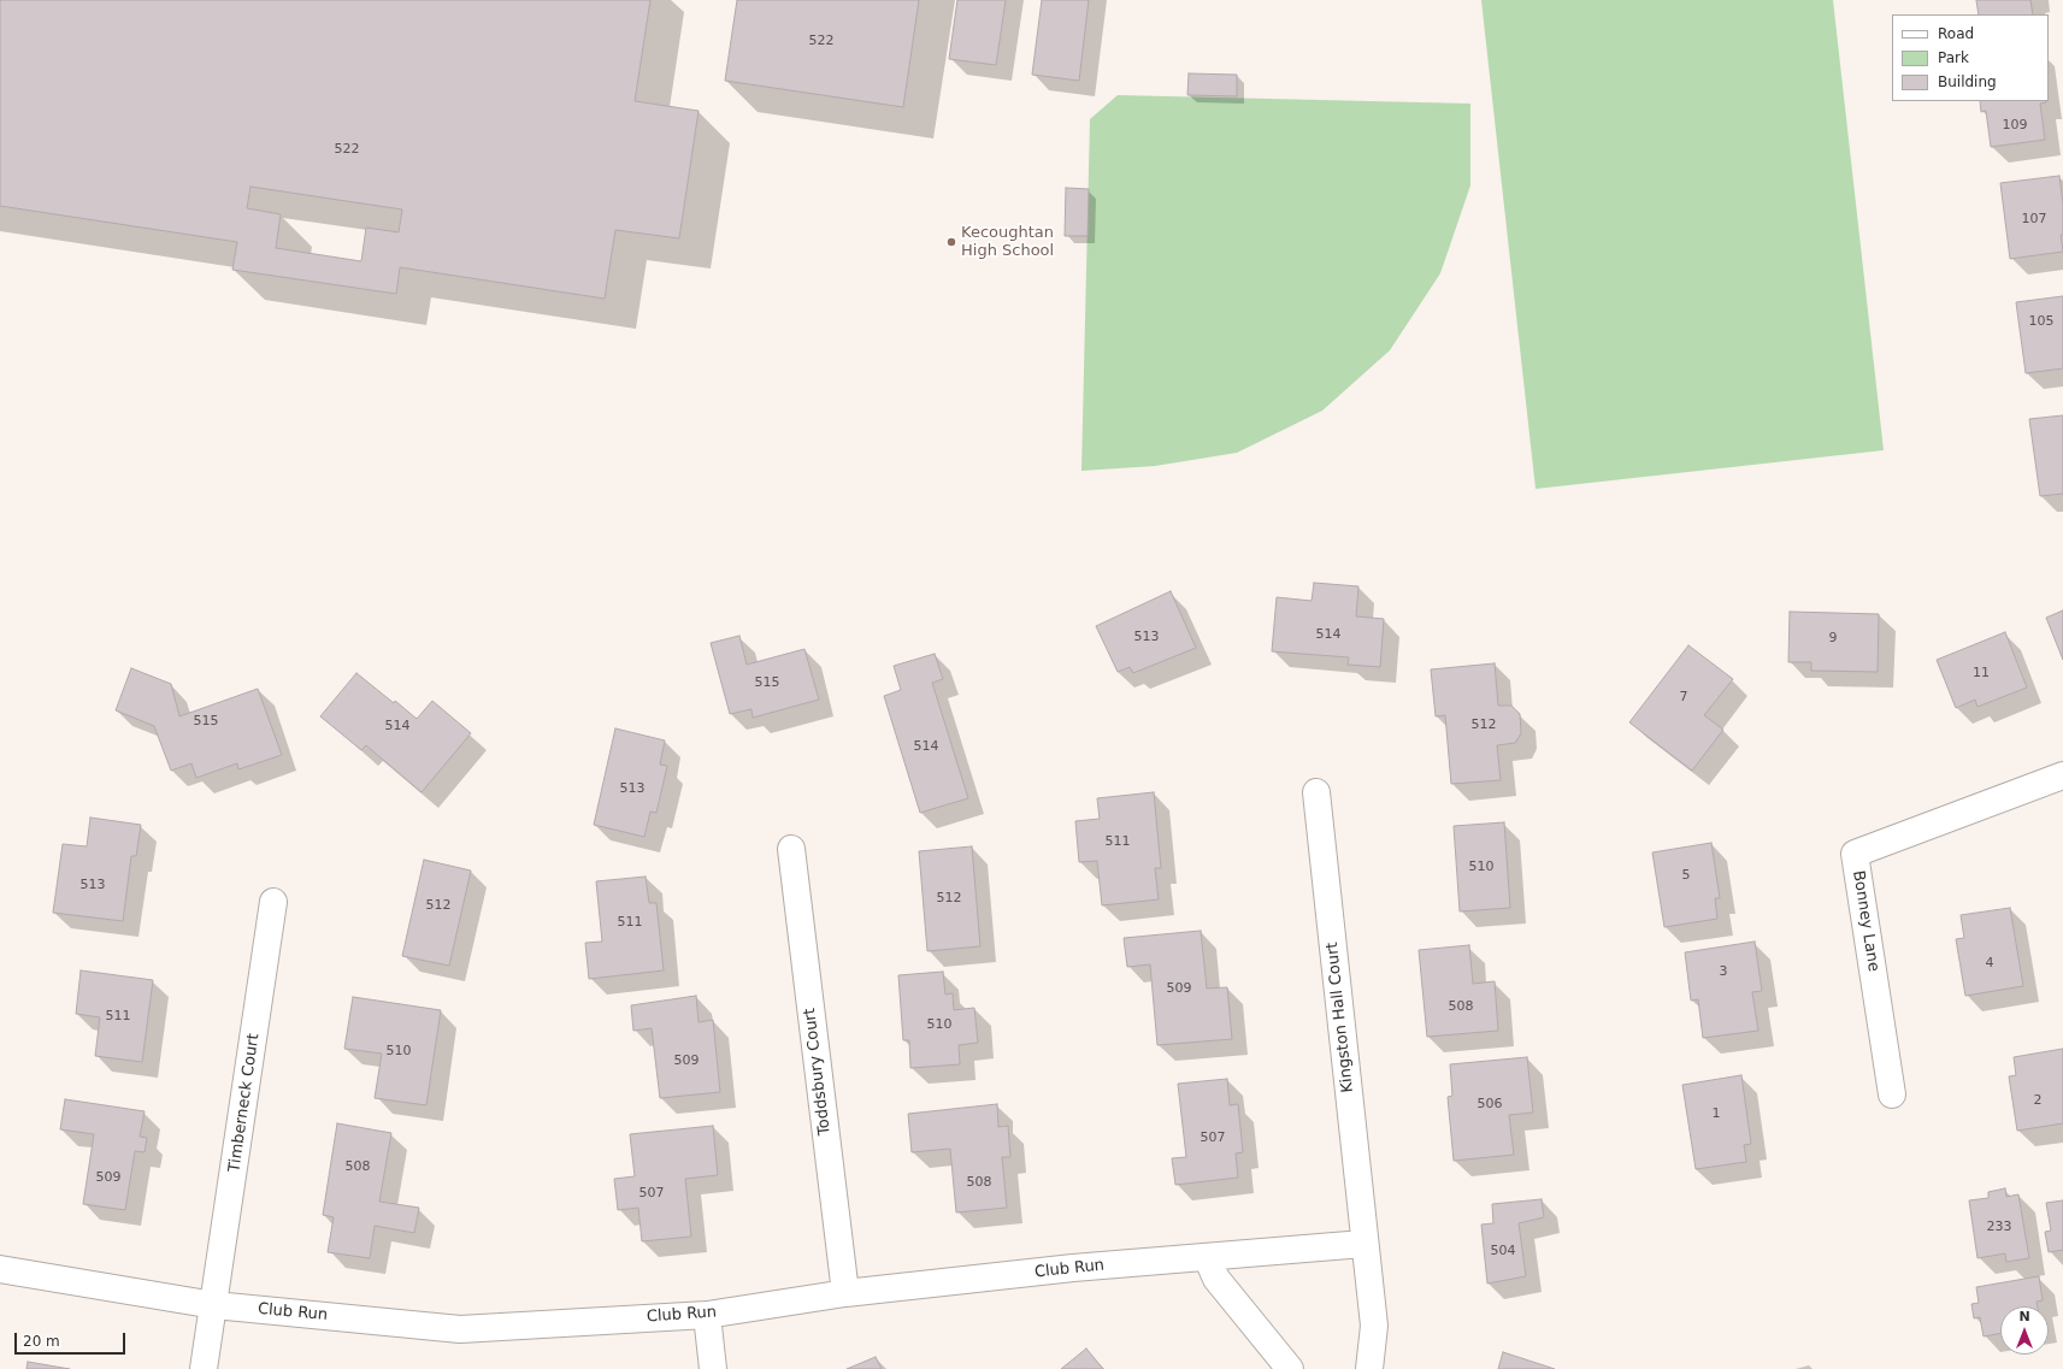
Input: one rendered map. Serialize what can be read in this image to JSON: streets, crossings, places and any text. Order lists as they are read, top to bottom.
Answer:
{
  "streets": {
    "street": [
      "Bonney Lane",
      "Kingston Hall Court",
      "Toddsbury Court",
      "Timberneck Court",
      "Club Run"
    ]
  },
  "crossings": [
    ["Kingston Hall Court", "Club Run"],
    ["Toddsbury Court", "Club Run"],
    ["Timberneck Court", "Club Run"]
  ],
  "places": ["Kecoughtan High School"],
  "house_numbers": [
    "522",
    "109",
    "522",
    "107",
    "105",
    "514",
    "513",
    "9",
    "11",
    "515",
    "7",
    "515",
    "512",
    "514",
    "514",
    "513",
    "511",
    "510",
    "5",
    "513",
    "512",
    "512",
    "511",
    "4",
    "3",
    "509",
    "508",
    "511",
    "510",
    "510",
    "509",
    "2",
    "506",
    "1",
    "507",
    "508",
    "509",
    "508",
    "507",
    "233",
    "504"
  ],
  "legend": ["Road", "Park", "Building"],
  "scale_bar": "20 m",
  "north": "top"
}
